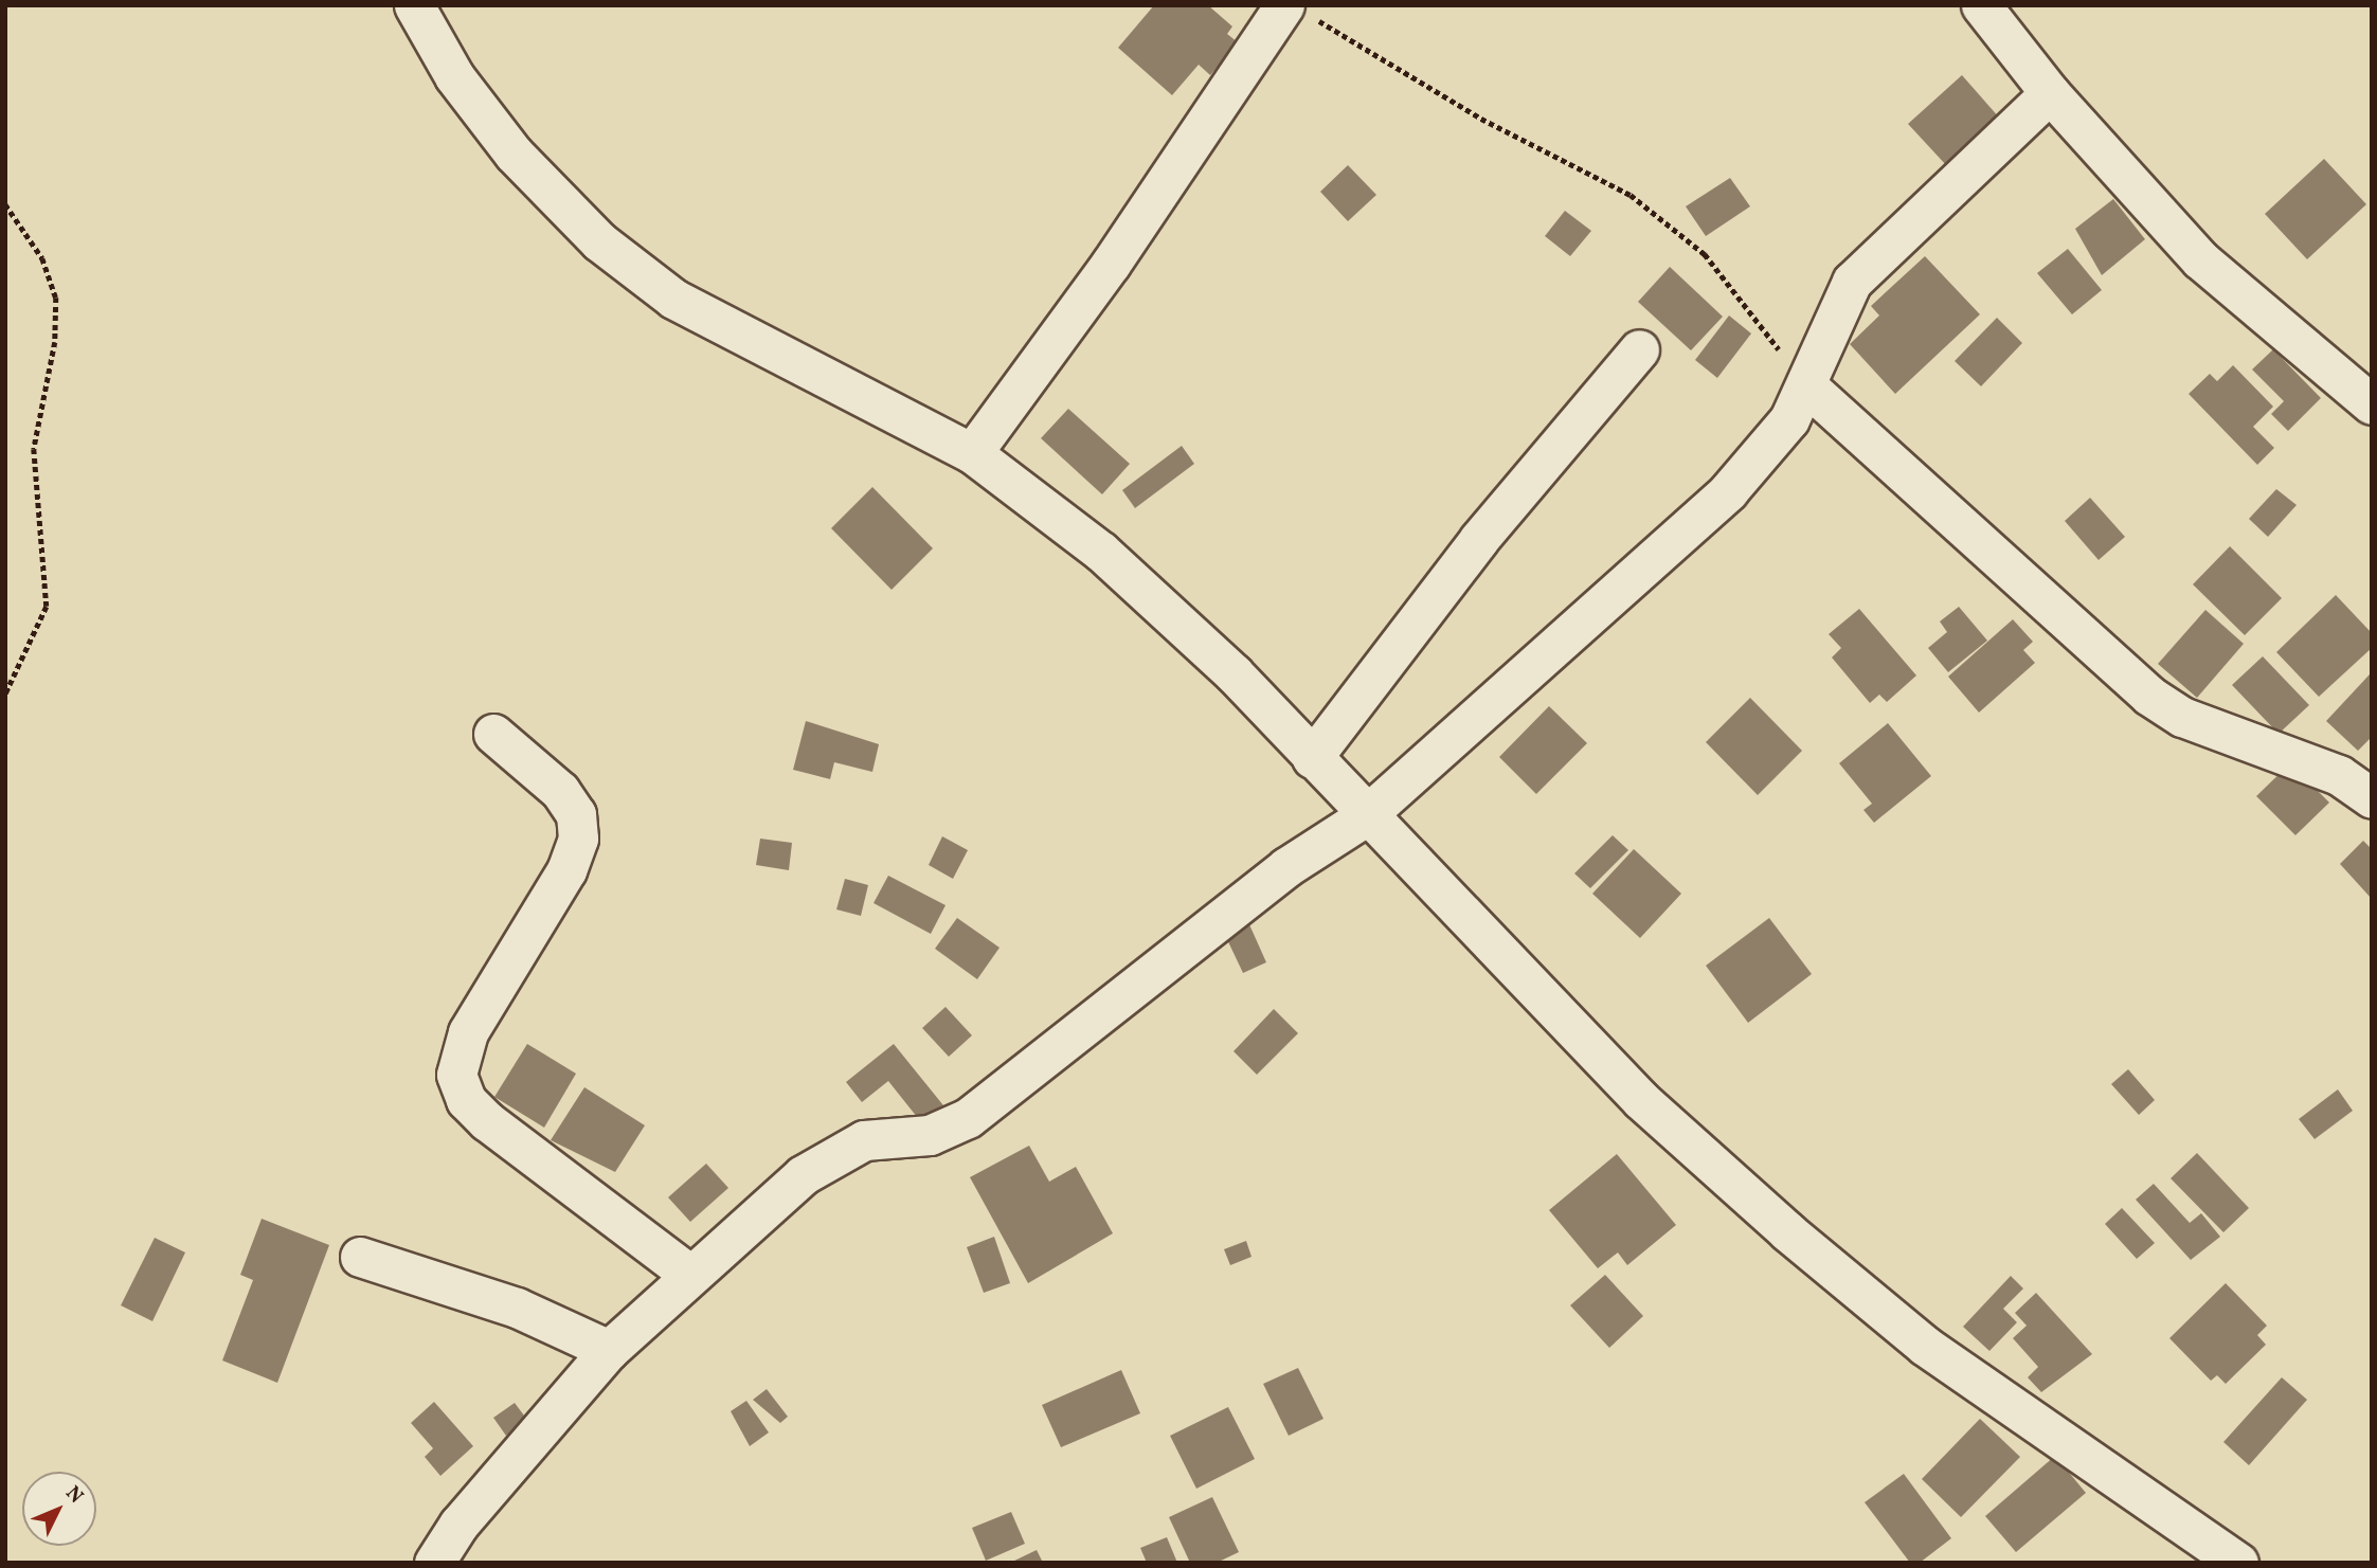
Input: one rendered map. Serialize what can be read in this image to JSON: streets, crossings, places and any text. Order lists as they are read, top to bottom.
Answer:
{
  "north": "top right"
}
